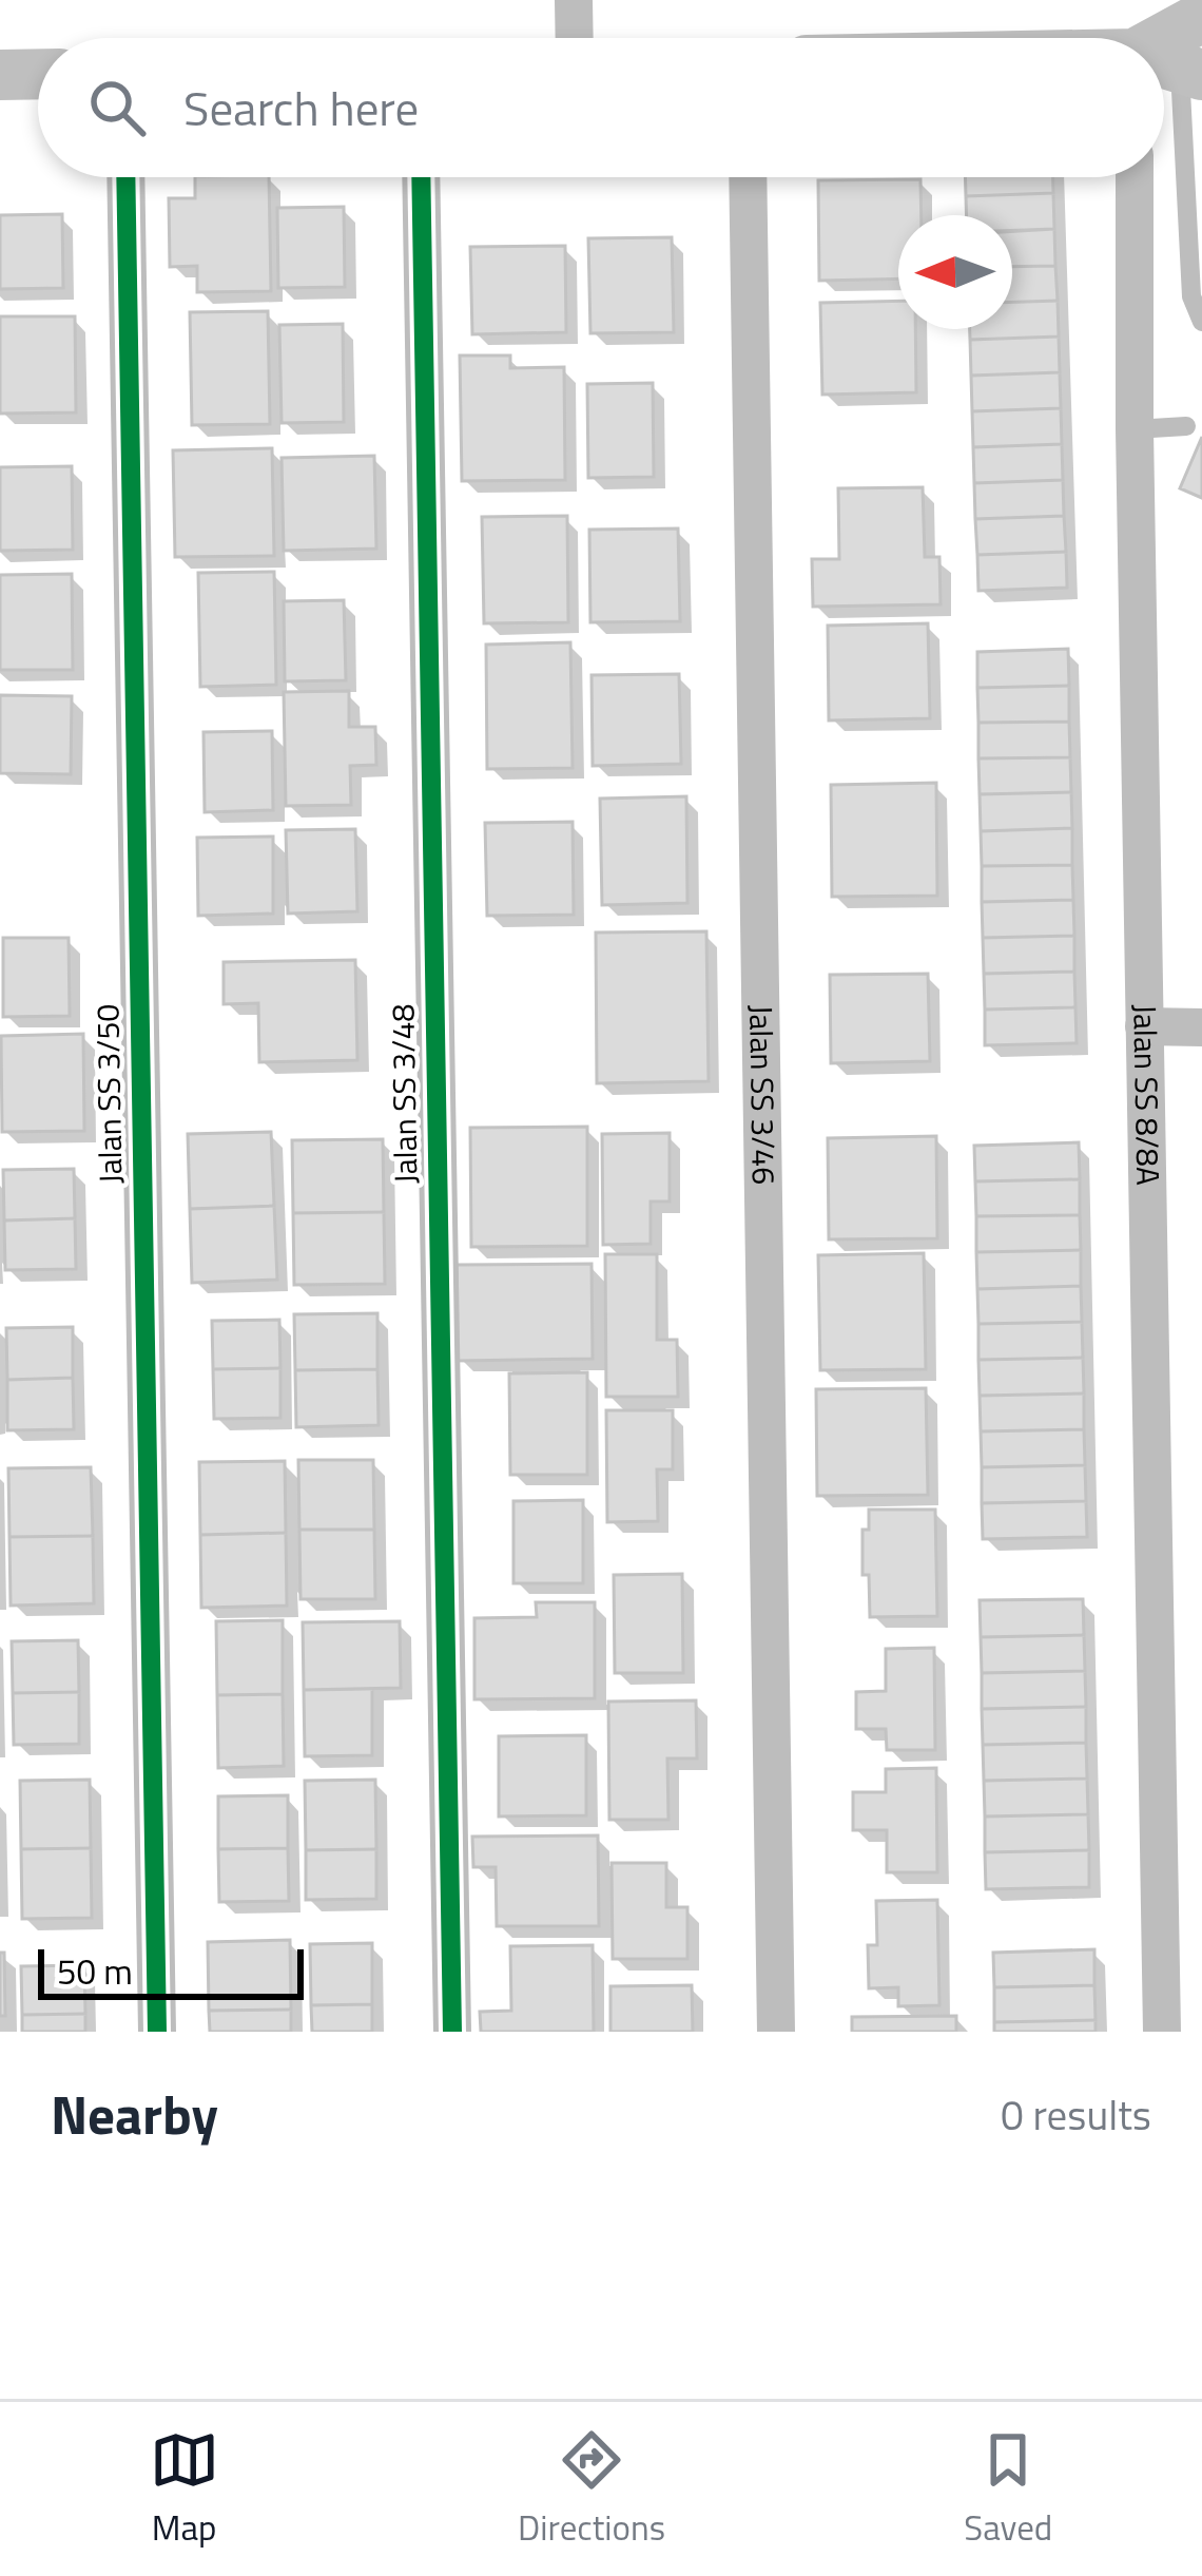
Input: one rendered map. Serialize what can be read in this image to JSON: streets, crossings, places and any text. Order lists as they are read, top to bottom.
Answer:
{
  "streets": {
    "street": [
      "Jalan SS 3/46",
      "Jalan SS 3/50",
      "Jalan SS 3/48",
      "Jalan SS 8/8A"
    ]
  },
  "scale_bar": "50 m",
  "north": "left",
  "page": {
    "search": "Search here",
    "scale": "50 m",
    "heading": ["Nearby", "0 results"],
    "nav": ["Map", "Directions", "Saved"]
  }
}
